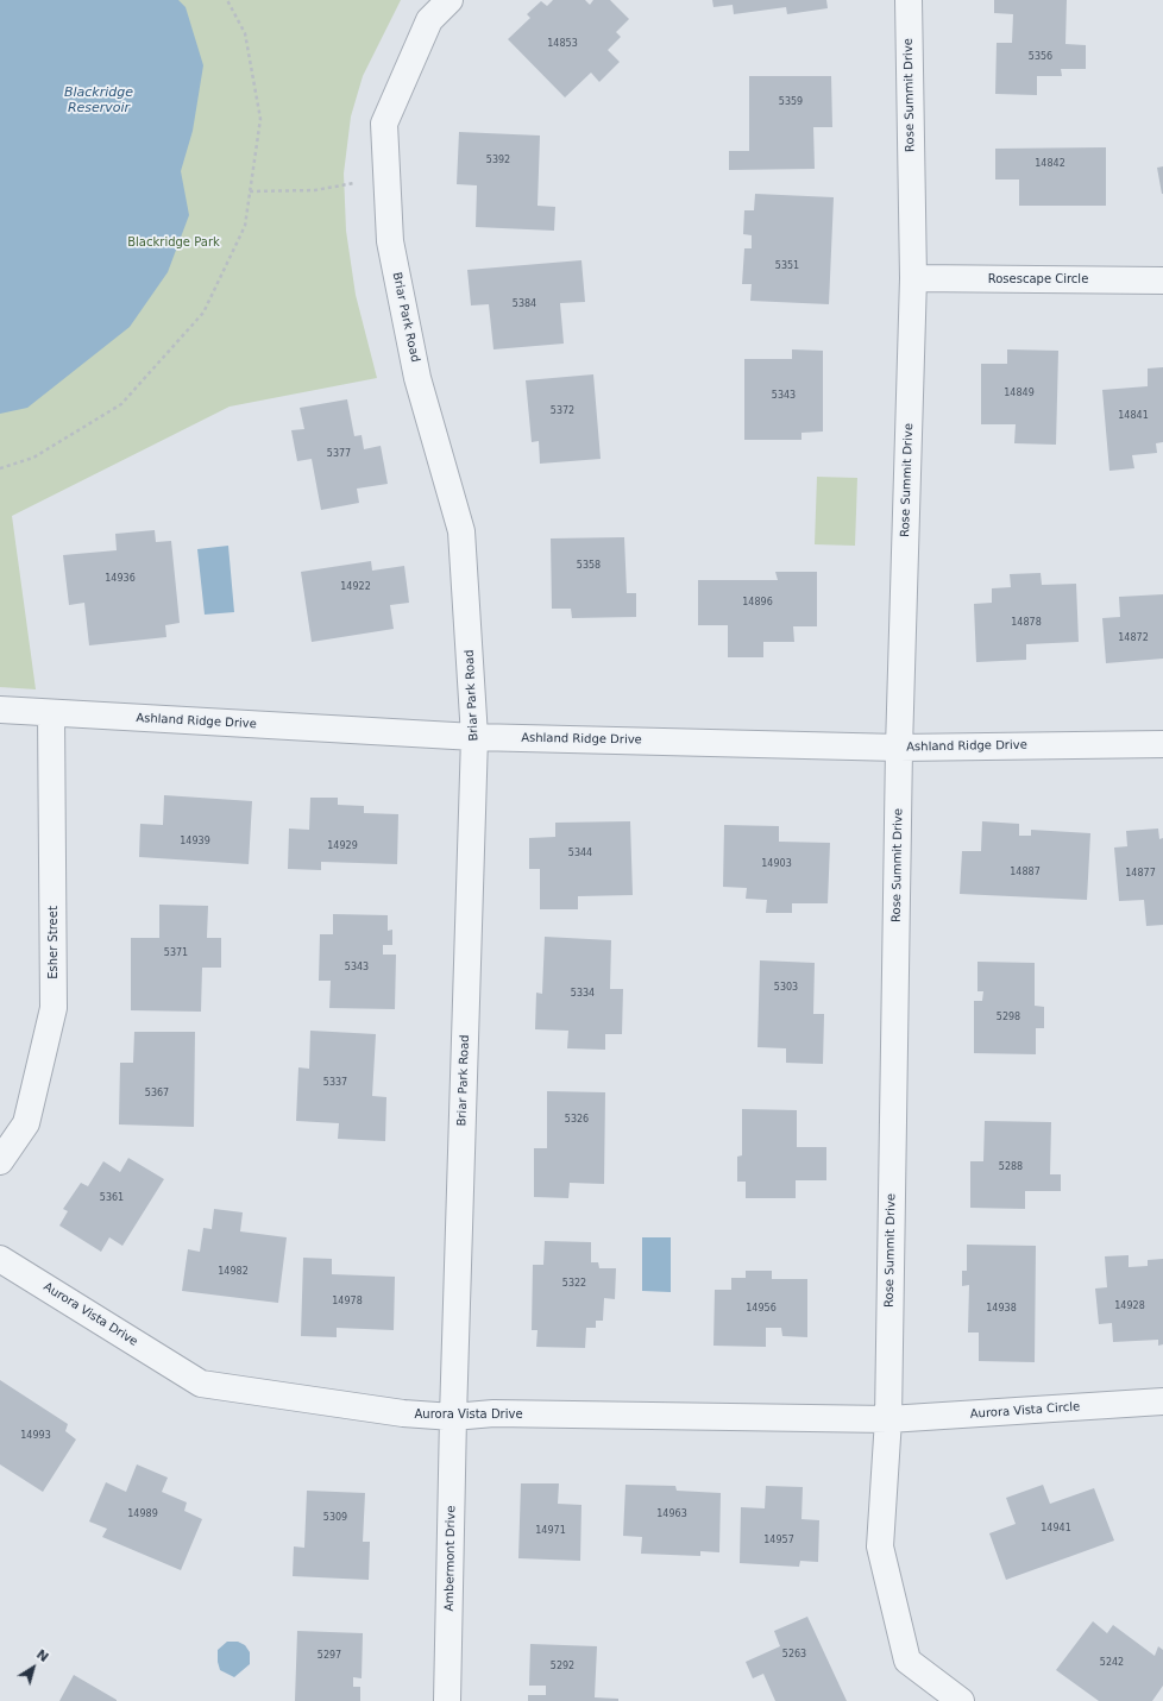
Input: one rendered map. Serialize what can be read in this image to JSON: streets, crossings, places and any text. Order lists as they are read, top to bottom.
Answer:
{
  "streets": {
    "street": [
      "Rose Summit Drive",
      "Rosescape Circle",
      "Briar Park Road",
      "Ashland Ridge Drive",
      "Esher Street",
      "Aurora Vista Drive",
      "Aurora Vista Circle",
      "Ambermont Drive"
    ]
  },
  "crossings": [
    ["Rose Summit Drive", "Rosescape Circle"],
    ["Rose Summit Drive", "Ashland Ridge Drive"],
    ["Rose Summit Drive", "Aurora Vista Drive"],
    ["Rose Summit Drive", "Aurora Vista Circle"],
    ["Briar Park Road", "Ashland Ridge Drive"],
    ["Briar Park Road", "Aurora Vista Drive"],
    ["Briar Park Road", "Ambermont Drive"],
    ["Ashland Ridge Drive", "Esher Street"],
    ["Aurora Vista Drive", "Aurora Vista Circle"],
    ["Aurora Vista Drive", "Ambermont Drive"]
  ],
  "water": ["Blackridge Reservoir"],
  "parks": ["Blackridge Park"],
  "house_numbers": [
    "14853",
    "5356",
    "5359",
    "5392",
    "14842",
    "5351",
    "5384",
    "14849",
    "5343",
    "5372",
    "14841",
    "5377",
    "5358",
    "14936",
    "14922",
    "14896",
    "14878",
    "14872",
    "14939",
    "14929",
    "5344",
    "14903",
    "14887",
    "14877",
    "5371",
    "5343",
    "5303",
    "5334",
    "5298",
    "5337",
    "5367",
    "5326",
    "5288",
    "5361",
    "14982",
    "5322",
    "14978",
    "14928",
    "14956",
    "14938",
    "14993",
    "14989",
    "14963",
    "5309",
    "14941",
    "14971",
    "14957",
    "5263",
    "5297",
    "5242",
    "5292"
  ],
  "north": "top right"
}
